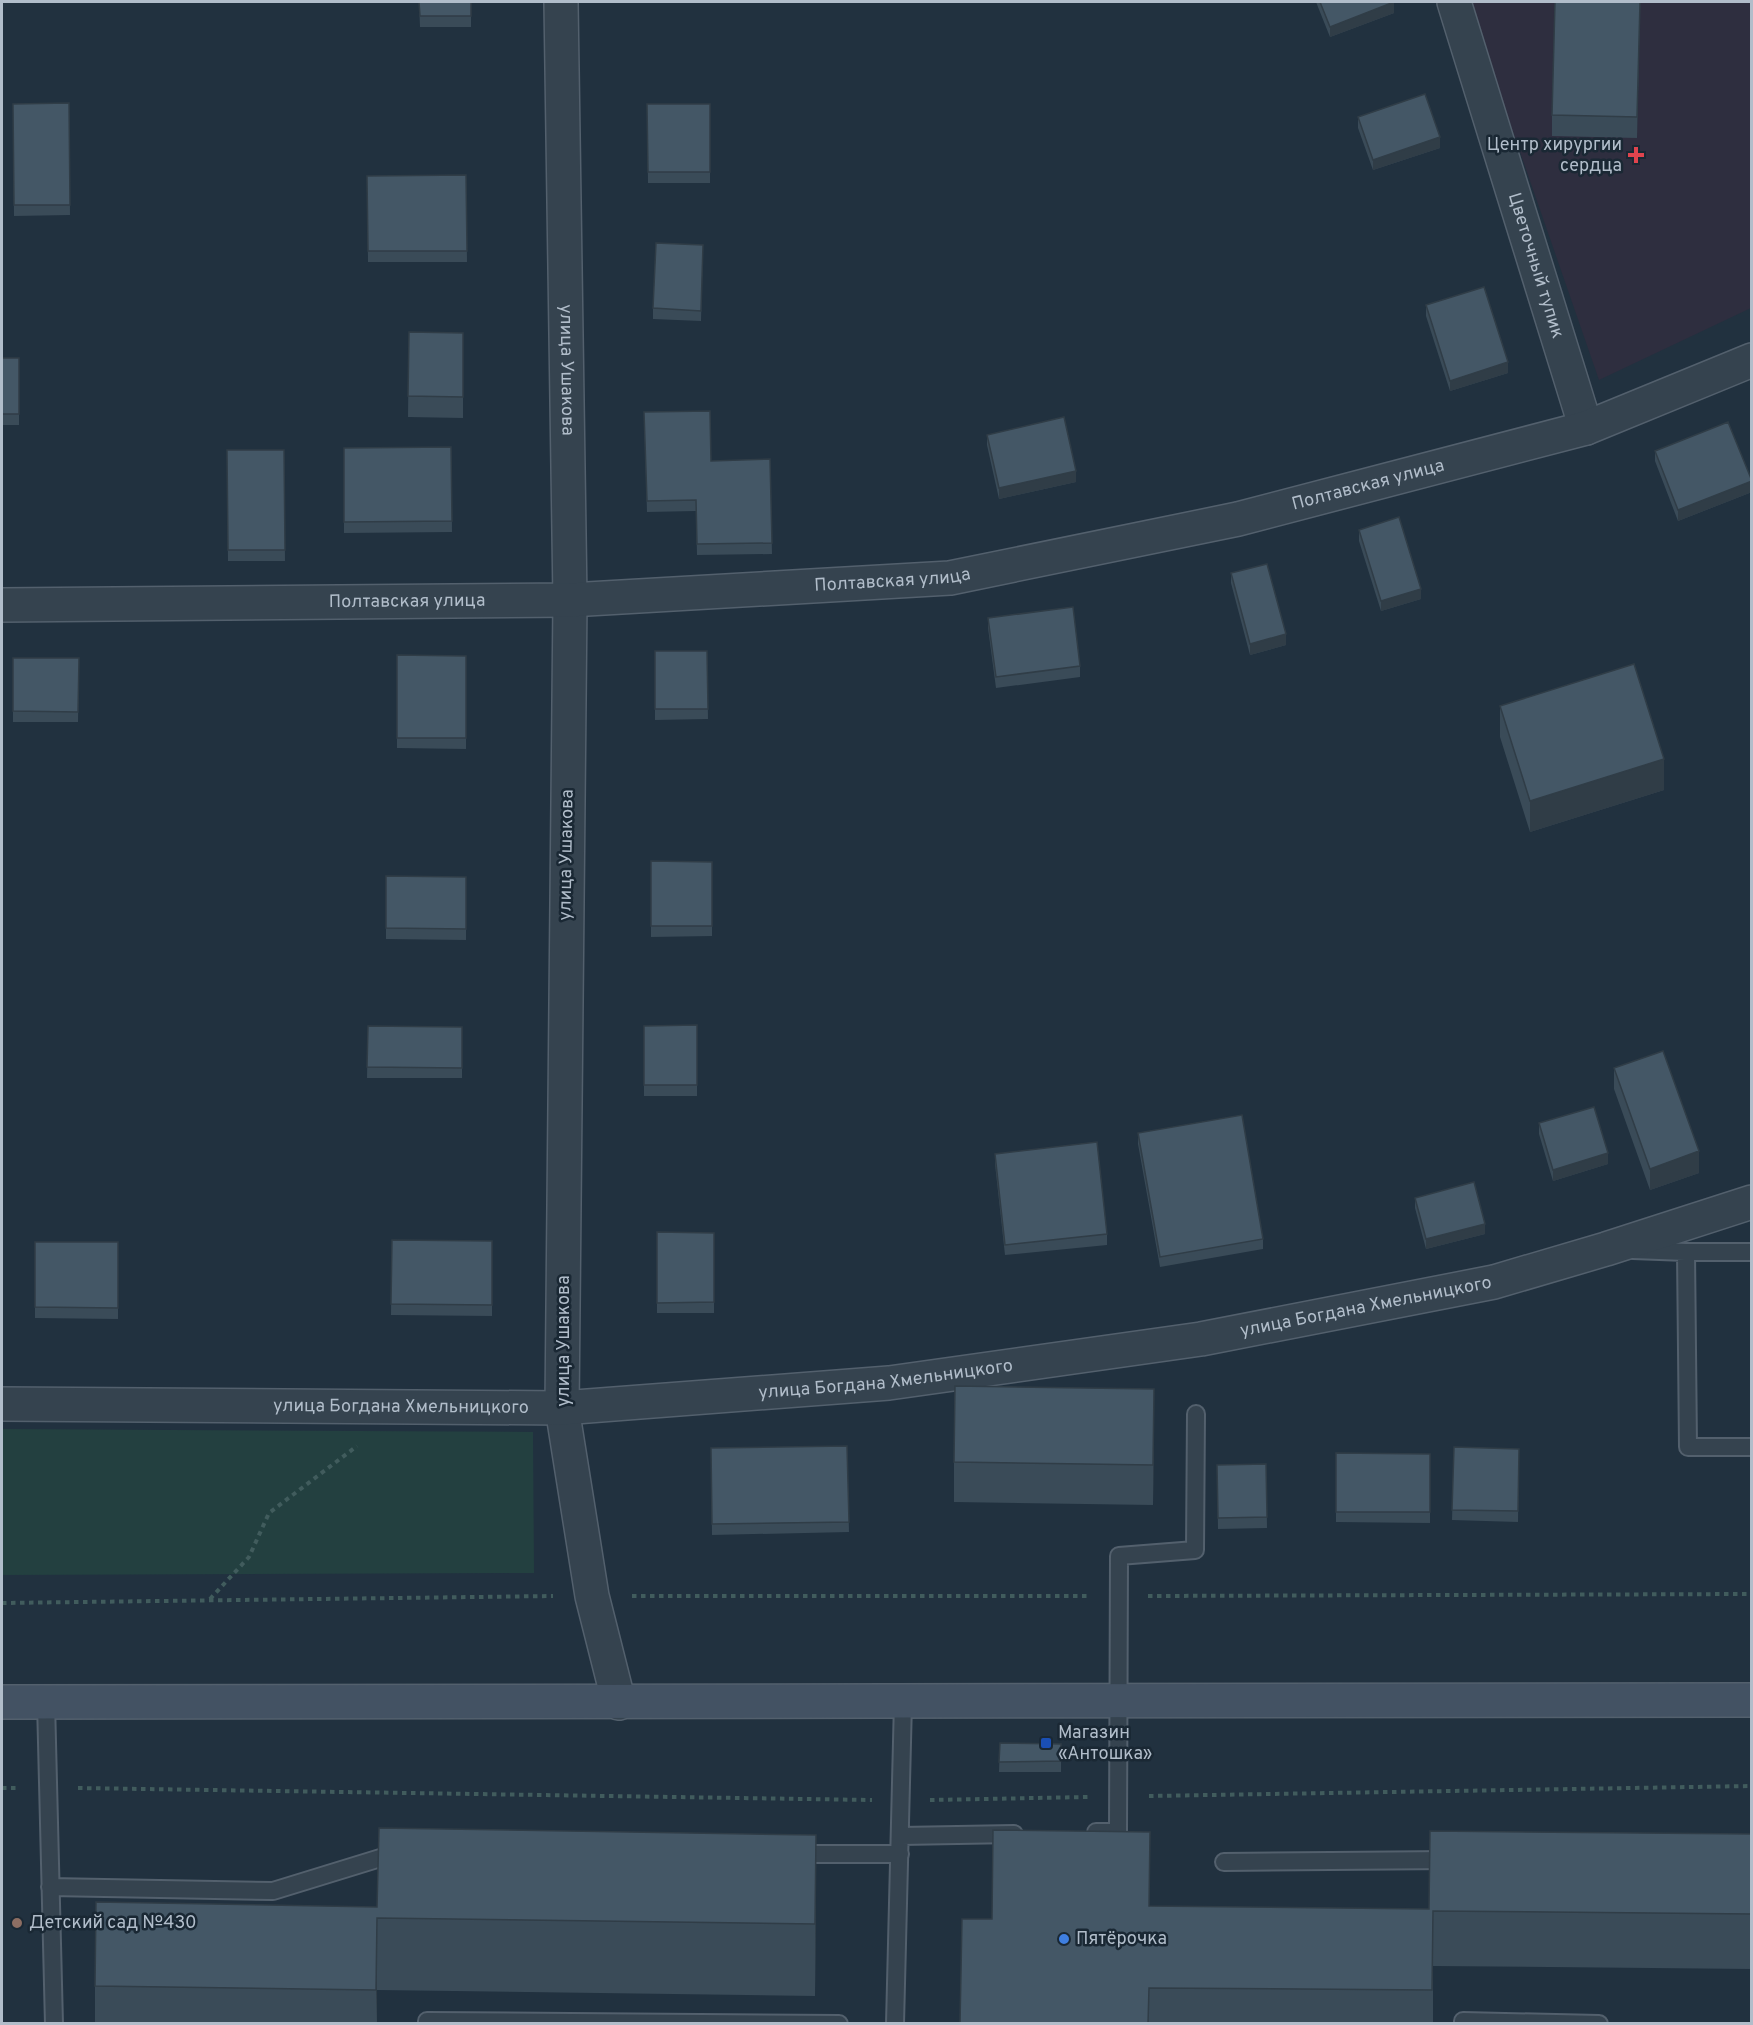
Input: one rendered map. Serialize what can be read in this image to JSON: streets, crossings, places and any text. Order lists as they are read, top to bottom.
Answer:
{
  "streets": {
    "street": [
      "Цветочный тупик",
      "улица Ушакова",
      "Полтавская улица",
      "улица Богдана Хмельницкого"
    ]
  },
  "crossings": [
    ["Цветочный тупик", "Полтавская улица"],
    ["улица Ушакова", "Полтавская улица"],
    ["улица Ушакова", "улица Богдана Хмельницкого"]
  ],
  "places": {
    "health": ["Центр хирургии сердца"],
    "transit": ["Магазин «Антошка»"],
    "other": ["Детский сад №430", "Пятёрочка"]
  }
}
